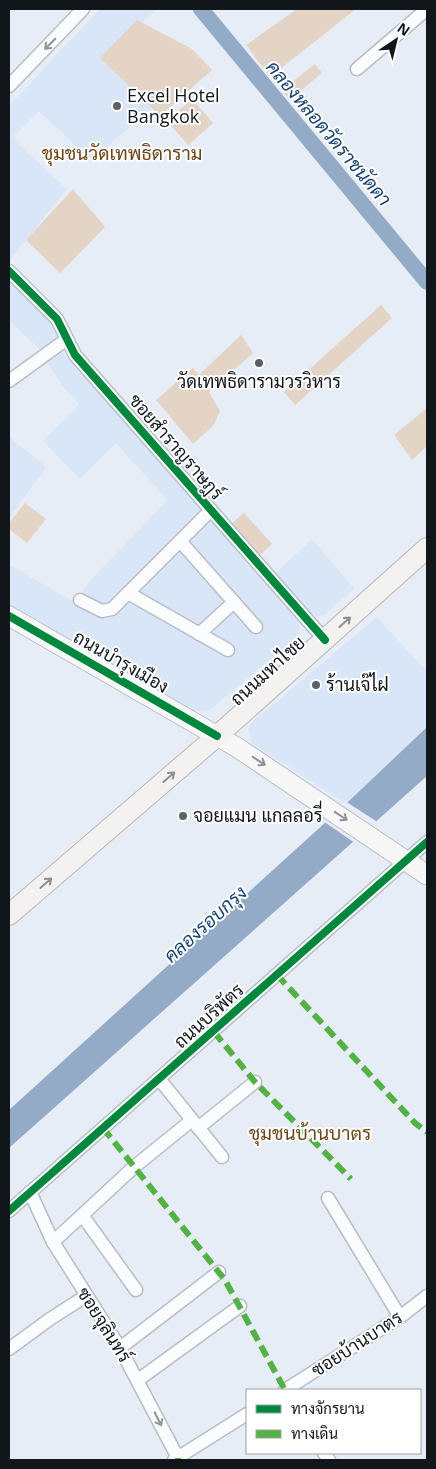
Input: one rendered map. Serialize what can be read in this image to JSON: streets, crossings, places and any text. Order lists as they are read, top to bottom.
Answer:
{
  "streets": {
    "main road": ["ถนนบำรุงเมือง", "ถนนมหาไชย"],
    "street": [
      "ซอยสำราญราษฎร์",
      "ถนนบริพัตร",
      "ซอยจุลินทร์",
      "ซอยบ้านบาตร"
    ]
  },
  "crossings": [
    ["ซอยสำราญราษฎร์", "ถนนมหาไชย"],
    ["ถนนบำรุงเมือง", "ถนนมหาไชย"],
    ["ถนนบำรุงเมือง", "ถนนบริพัตร"],
    ["ถนนบริพัตร", "ซอยจุลินทร์"]
  ],
  "one_way": ["ถนนบำรุงเมือง", "ถนนมหาไชย"],
  "districts": ["ชุมชนวัดเทพธิดาราม", "ชุมชนบ้านบาตร"],
  "water": ["คลองหลอดวัดราชนัดดา", "คลองรอบกรุง"],
  "places": [
    "Excel Hotel Bangkok",
    "วัดเทพธิดารามวรวิหาร",
    "ร้านเจ๊ไฝ",
    "จอยแมน แกลลอรี่"
  ],
  "legend": ["ทางจักรยาน", "ทางเดิน"],
  "north": "top right"
}
